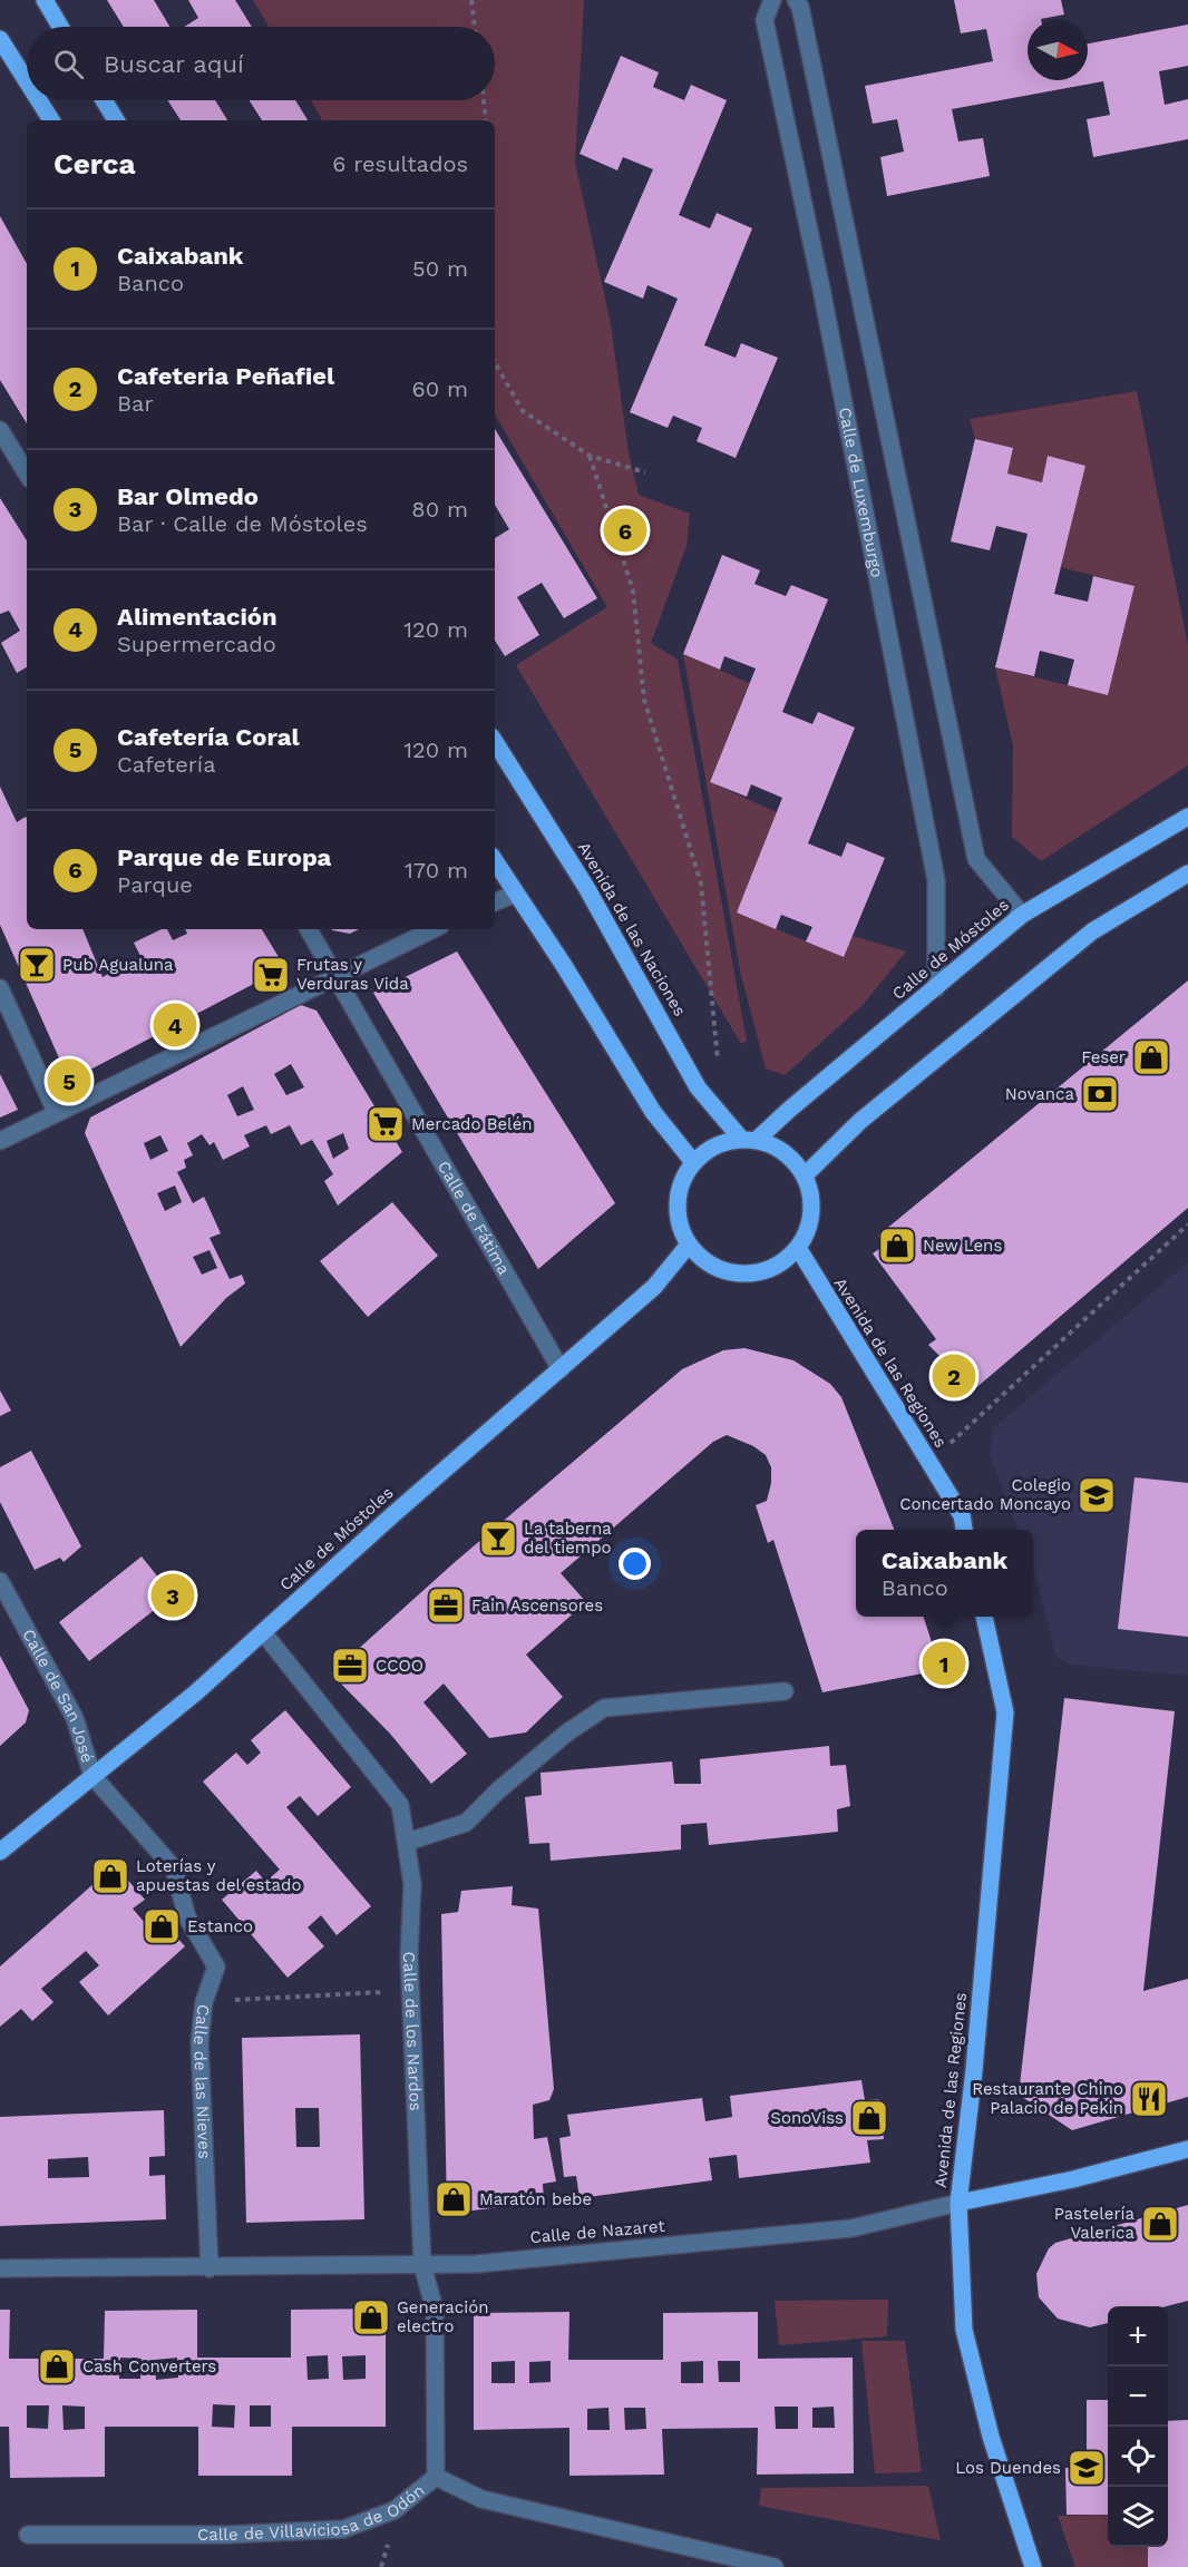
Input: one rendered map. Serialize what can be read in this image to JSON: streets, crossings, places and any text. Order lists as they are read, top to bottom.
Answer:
{
  "streets": {
    "main road": [
      "Avenida de las Naciones",
      "Calle de Móstoles",
      "Avenida de las Regiones",
      "Calle de Nazaret"
    ],
    "street": [
      "Calle de Luxemburgo",
      "Calle de Fátima",
      "Calle de San José",
      "Calle de los Nardos",
      "Calle de las Nieves",
      "Calle de Villaviciosa de Odón"
    ]
  },
  "crossings": [
    ["Calle de Luxemburgo", "Calle de Móstoles"],
    ["Avenida de las Naciones", "Calle de Móstoles"],
    ["Avenida de las Naciones", "Avenida de las Regiones"],
    ["Calle de Móstoles", "Calle de Fátima"],
    ["Calle de Móstoles", "Avenida de las Regiones"],
    ["Calle de Móstoles", "Calle de San José"],
    ["Calle de Móstoles", "Calle de los Nardos"],
    ["Calle de Móstoles", "Calle de las Nieves"],
    ["Avenida de las Regiones", "Calle de Nazaret"],
    ["Calle de San José", "Calle de las Nieves"],
    ["Calle de los Nardos", "Calle de Nazaret"],
    ["Calle de los Nardos", "Calle de Villaviciosa de Odón"],
    ["Calle de las Nieves", "Calle de Nazaret"]
  ],
  "places": {
    "bar": ["Pub Agualuna", "La taberna del tiempo"],
    "supermarket": ["Frutas y Verduras Vida", "Mercado Belén"],
    "shop": [
      "Feser",
      "New Lens",
      "Loterías y apuestas del estado",
      "Estanco",
      "SonoViss",
      "Maratón bebe",
      "Pastelería Valerica",
      "Generación electro",
      "Cash Converters"
    ],
    "bank": ["Novanca"],
    "school or university": ["Colegio Concertado Moncayo", "Los Duendes"],
    "office": ["Fain Ascensores", "CCOO"],
    "restaurant": ["Restaurante Chino Palacio de Pekin"]
  },
  "north": "right",
  "page": {
    "search": "Buscar aquí",
    "heading": ["Cerca", "6 resultados"],
    "list": [
      {
        "mark": "1",
        "name": "Caixabank",
        "note": "Banco",
        "value": "50 m"
      },
      {
        "mark": "2",
        "name": "Cafeteria Peñafiel",
        "note": "Bar",
        "value": "60 m"
      },
      {
        "mark": "3",
        "name": "Bar Olmedo",
        "note": "Bar · Calle de Móstoles",
        "value": "80 m"
      },
      {
        "mark": "4",
        "name": "Alimentación",
        "note": "Supermercado",
        "value": "120 m"
      },
      {
        "mark": "5",
        "name": "Cafetería Coral",
        "note": "Cafetería",
        "value": "120 m"
      },
      {
        "mark": "6",
        "name": "Parque de Europa",
        "note": "Parque",
        "value": "170 m"
      }
    ],
    "pins": [
      "6",
      "4",
      "5",
      "2",
      "3",
      "1"
    ],
    "popup": ["Caixabank", "Banco"],
    "map_buttons": ["+", "−"]
  }
}
